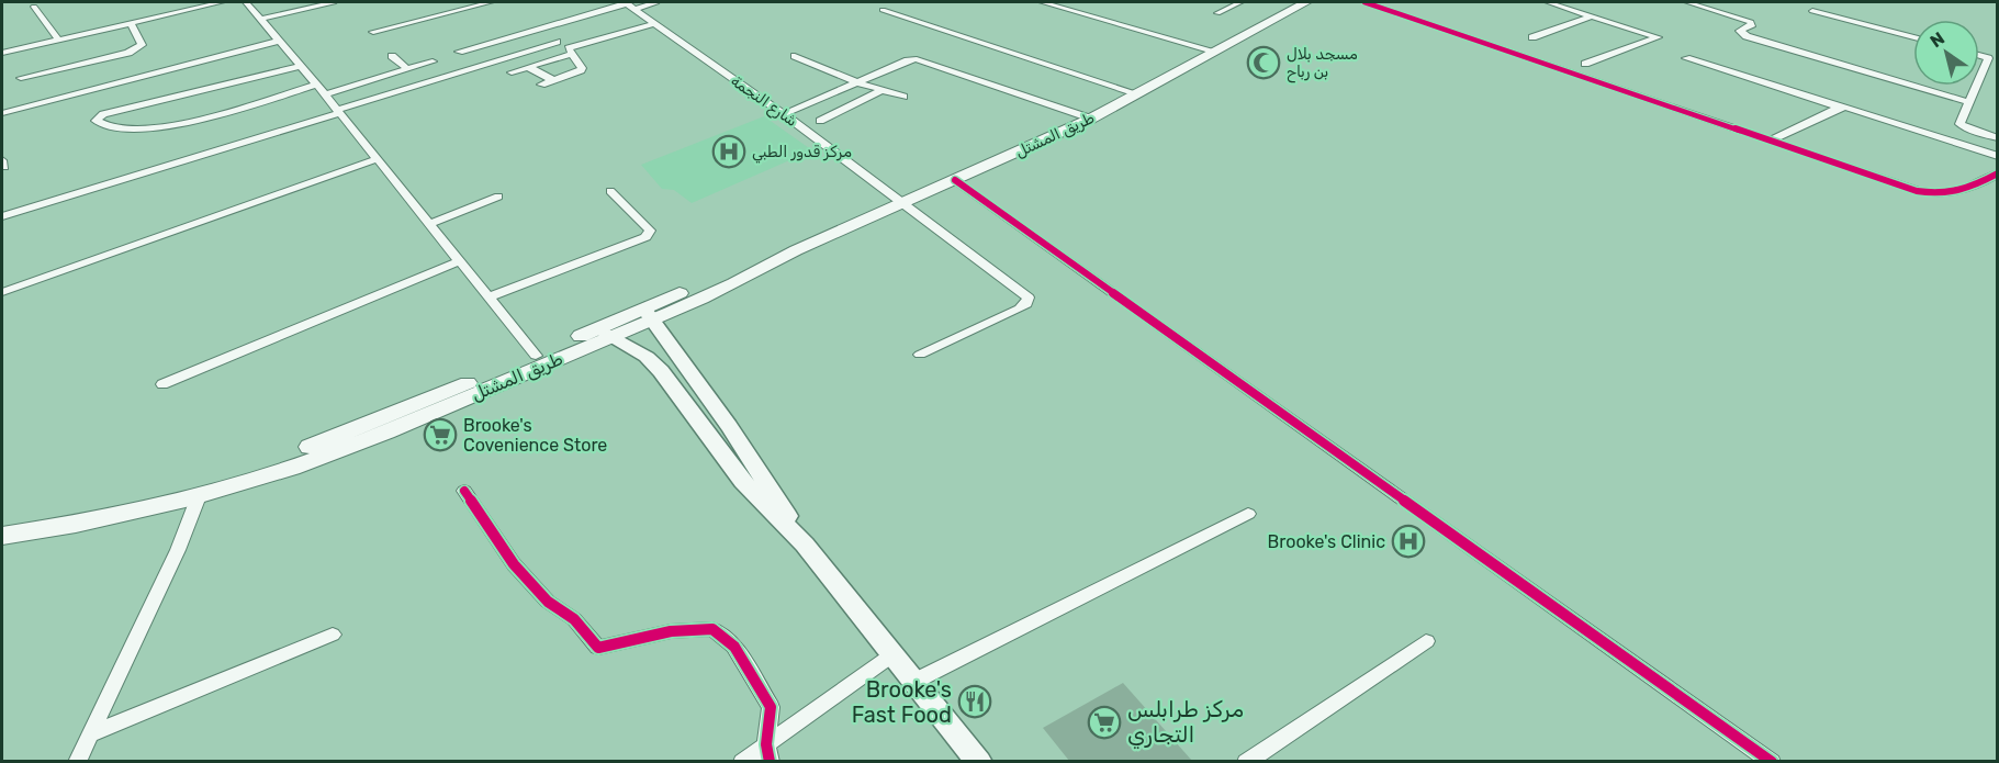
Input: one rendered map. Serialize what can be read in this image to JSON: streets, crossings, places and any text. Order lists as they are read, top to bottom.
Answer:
{
  "streets": {
    "main road": ["طريق المشتل"],
    "street": ["شارع النجمة"]
  },
  "crossings": [
    ["شارع النجمة", "طريق المشتل"]
  ],
  "places": {
    "mosque": ["مسجد بلال بن رباح"],
    "hospital": ["مركز قدور الطبي", "Brooke's Clinic"],
    "supermarket": ["Brooke's Covenience Store", "مركز طرابلس التجاري"],
    "restaurant": ["Brooke's Fast Food"]
  },
  "north": "top left"
}
